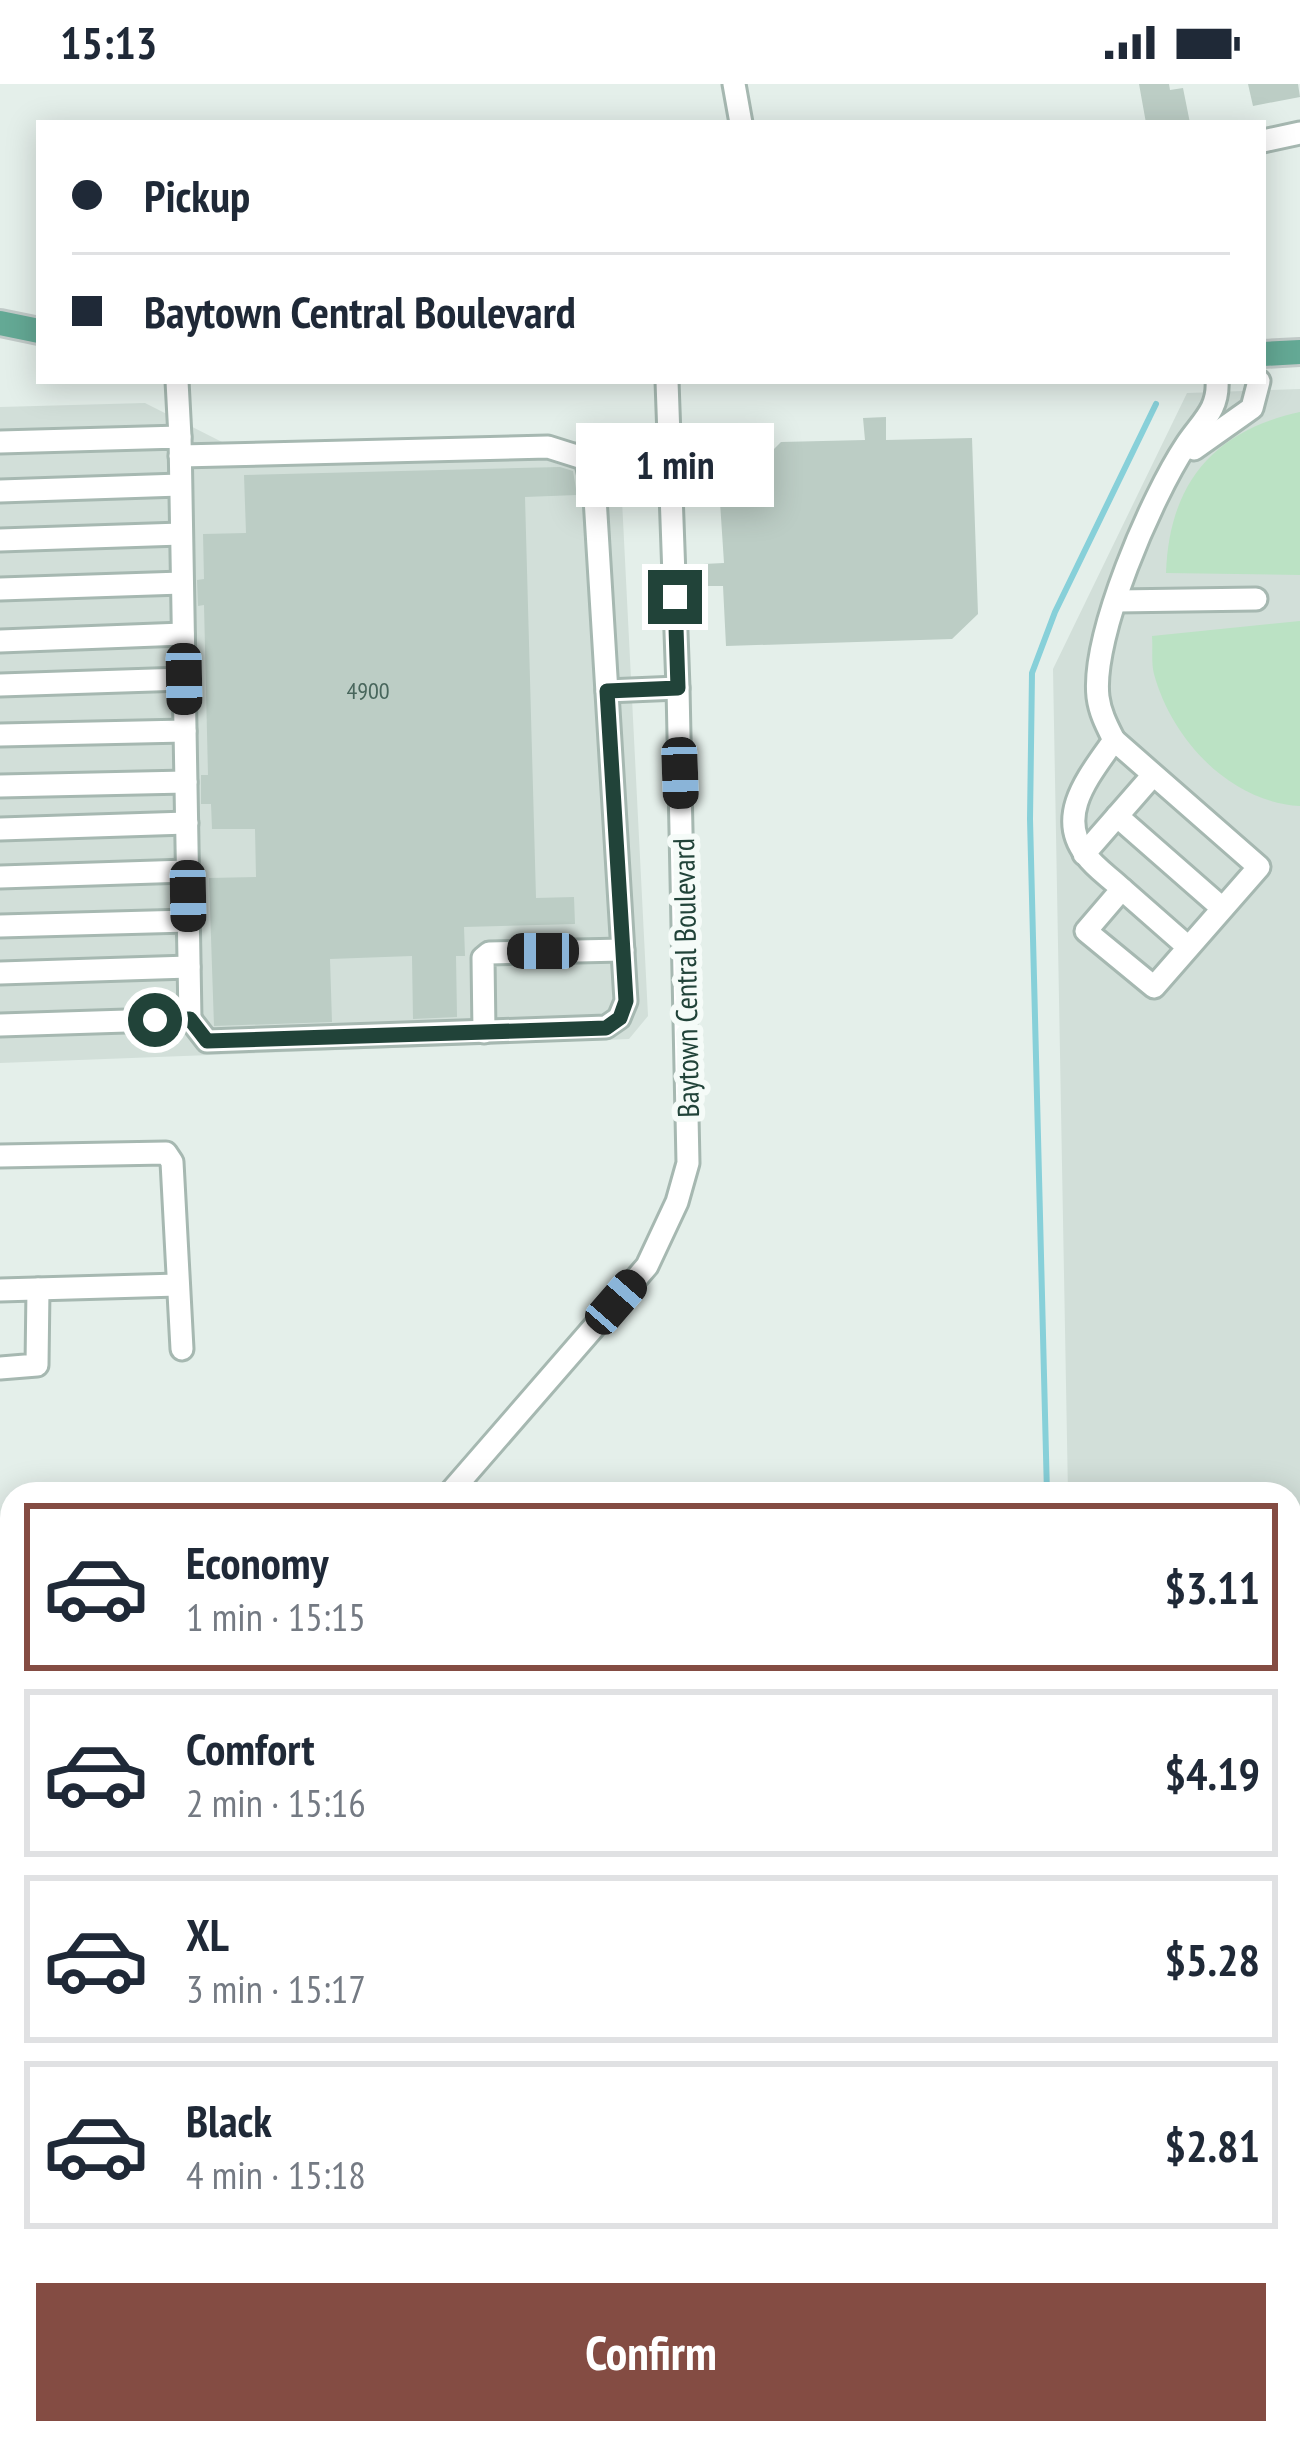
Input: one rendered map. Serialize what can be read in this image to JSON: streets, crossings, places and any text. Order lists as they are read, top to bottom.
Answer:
{
  "streets": {
    "street": ["Baytown Central Boulevard"]
  },
  "house_numbers": ["4900"],
  "page": {
    "status": "15:13",
    "banner": ["Pickup", "Baytown Central Boulevard"],
    "bubble": "1 min",
    "list": [
      {
        "name": "Economy",
        "note": "1 min · 15:15",
        "value": "$3.11"
      },
      {
        "name": "Comfort",
        "note": "2 min · 15:16",
        "value": "$4.19"
      },
      {
        "name": "XL",
        "note": "3 min · 15:17",
        "value": "$5.28"
      },
      {
        "name": "Black",
        "note": "4 min · 15:18",
        "value": "$2.81"
      }
    ],
    "buttons": "Confirm"
  }
}
